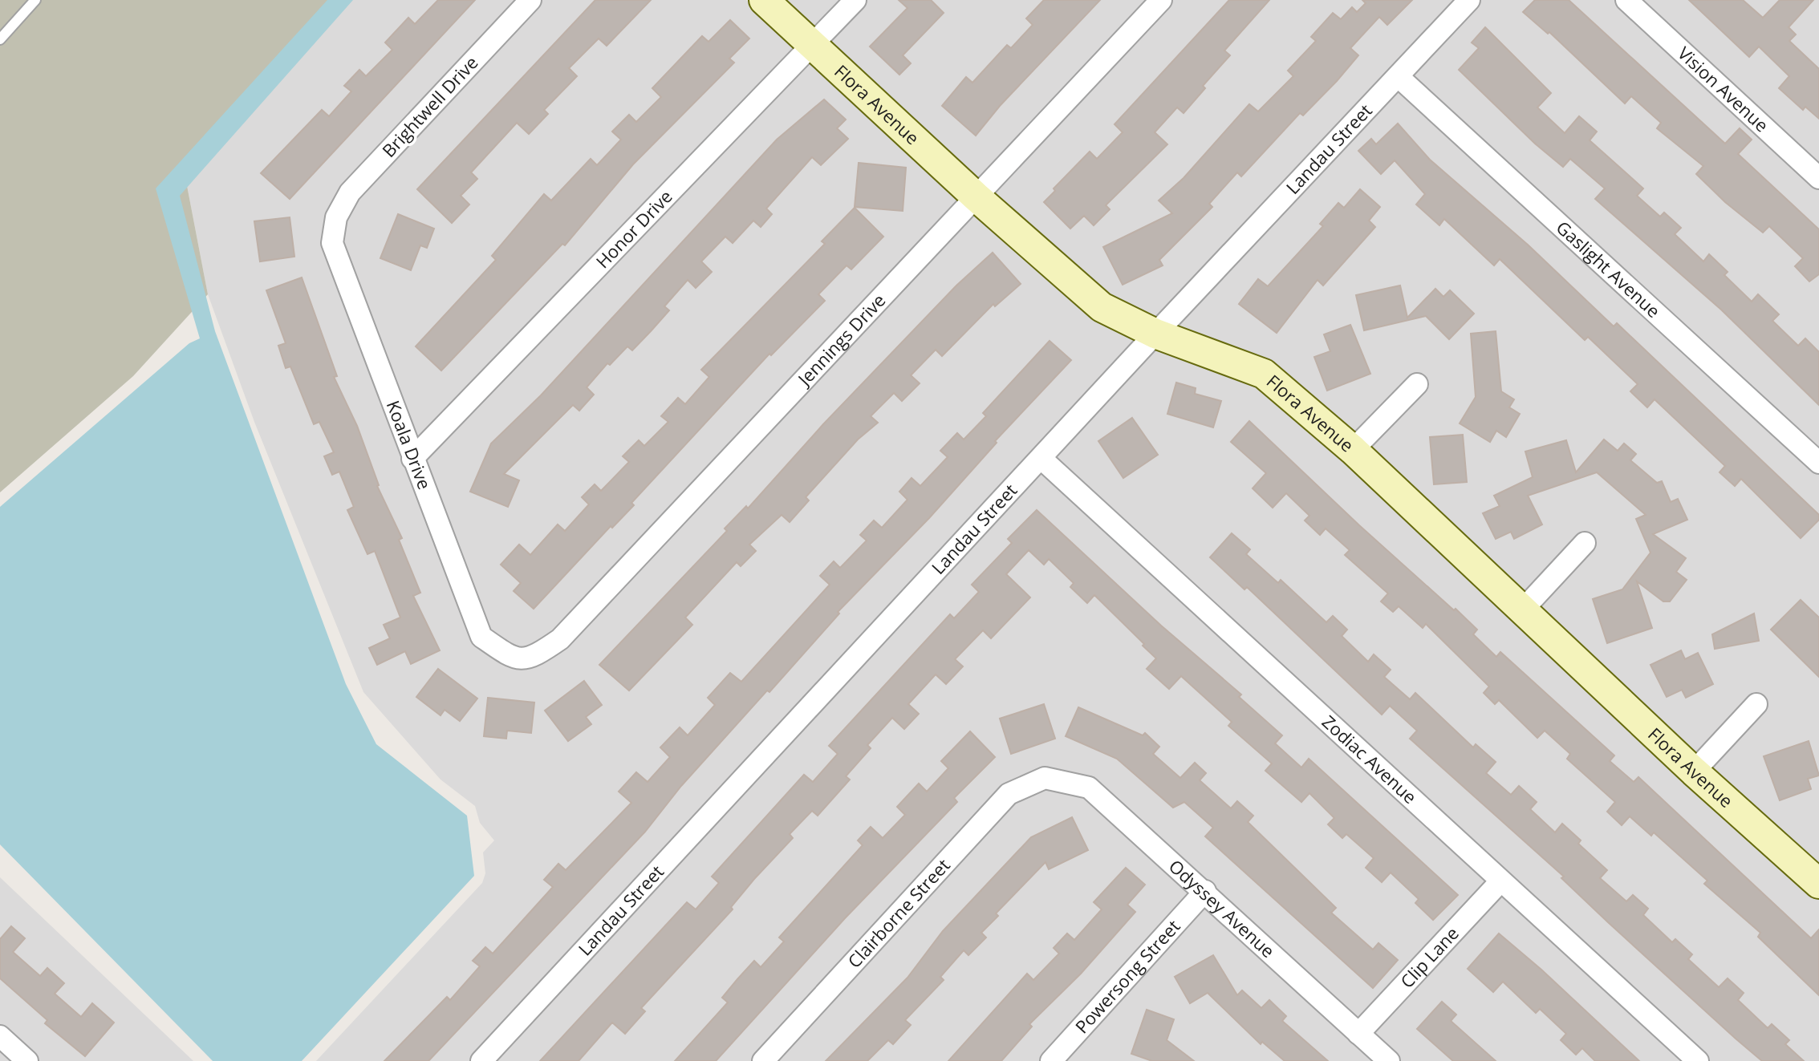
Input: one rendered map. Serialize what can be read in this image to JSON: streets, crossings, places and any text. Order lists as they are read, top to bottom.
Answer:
{
  "streets": {
    "street": [
      "Vision Avenue",
      "Flora Avenue",
      "Brightwell Drive",
      "Landau Street",
      "Honor Drive",
      "Gaslight Avenue",
      "Jennings Drive",
      "Koala Drive",
      "Zodiac Avenue",
      "Odyssey Avenue",
      "Clairborne Street",
      "Clip Lane",
      "Powersong Street"
    ]
  },
  "crossings": [
    ["Flora Avenue", "Landau Street"],
    ["Flora Avenue", "Honor Drive"],
    ["Flora Avenue", "Jennings Drive"],
    ["Brightwell Drive", "Koala Drive"],
    ["Landau Street", "Gaslight Avenue"],
    ["Landau Street", "Zodiac Avenue"],
    ["Honor Drive", "Koala Drive"],
    ["Jennings Drive", "Koala Drive"],
    ["Zodiac Avenue", "Clip Lane"],
    ["Odyssey Avenue", "Clairborne Street"],
    ["Odyssey Avenue", "Clip Lane"],
    ["Odyssey Avenue", "Powersong Street"]
  ]
}
